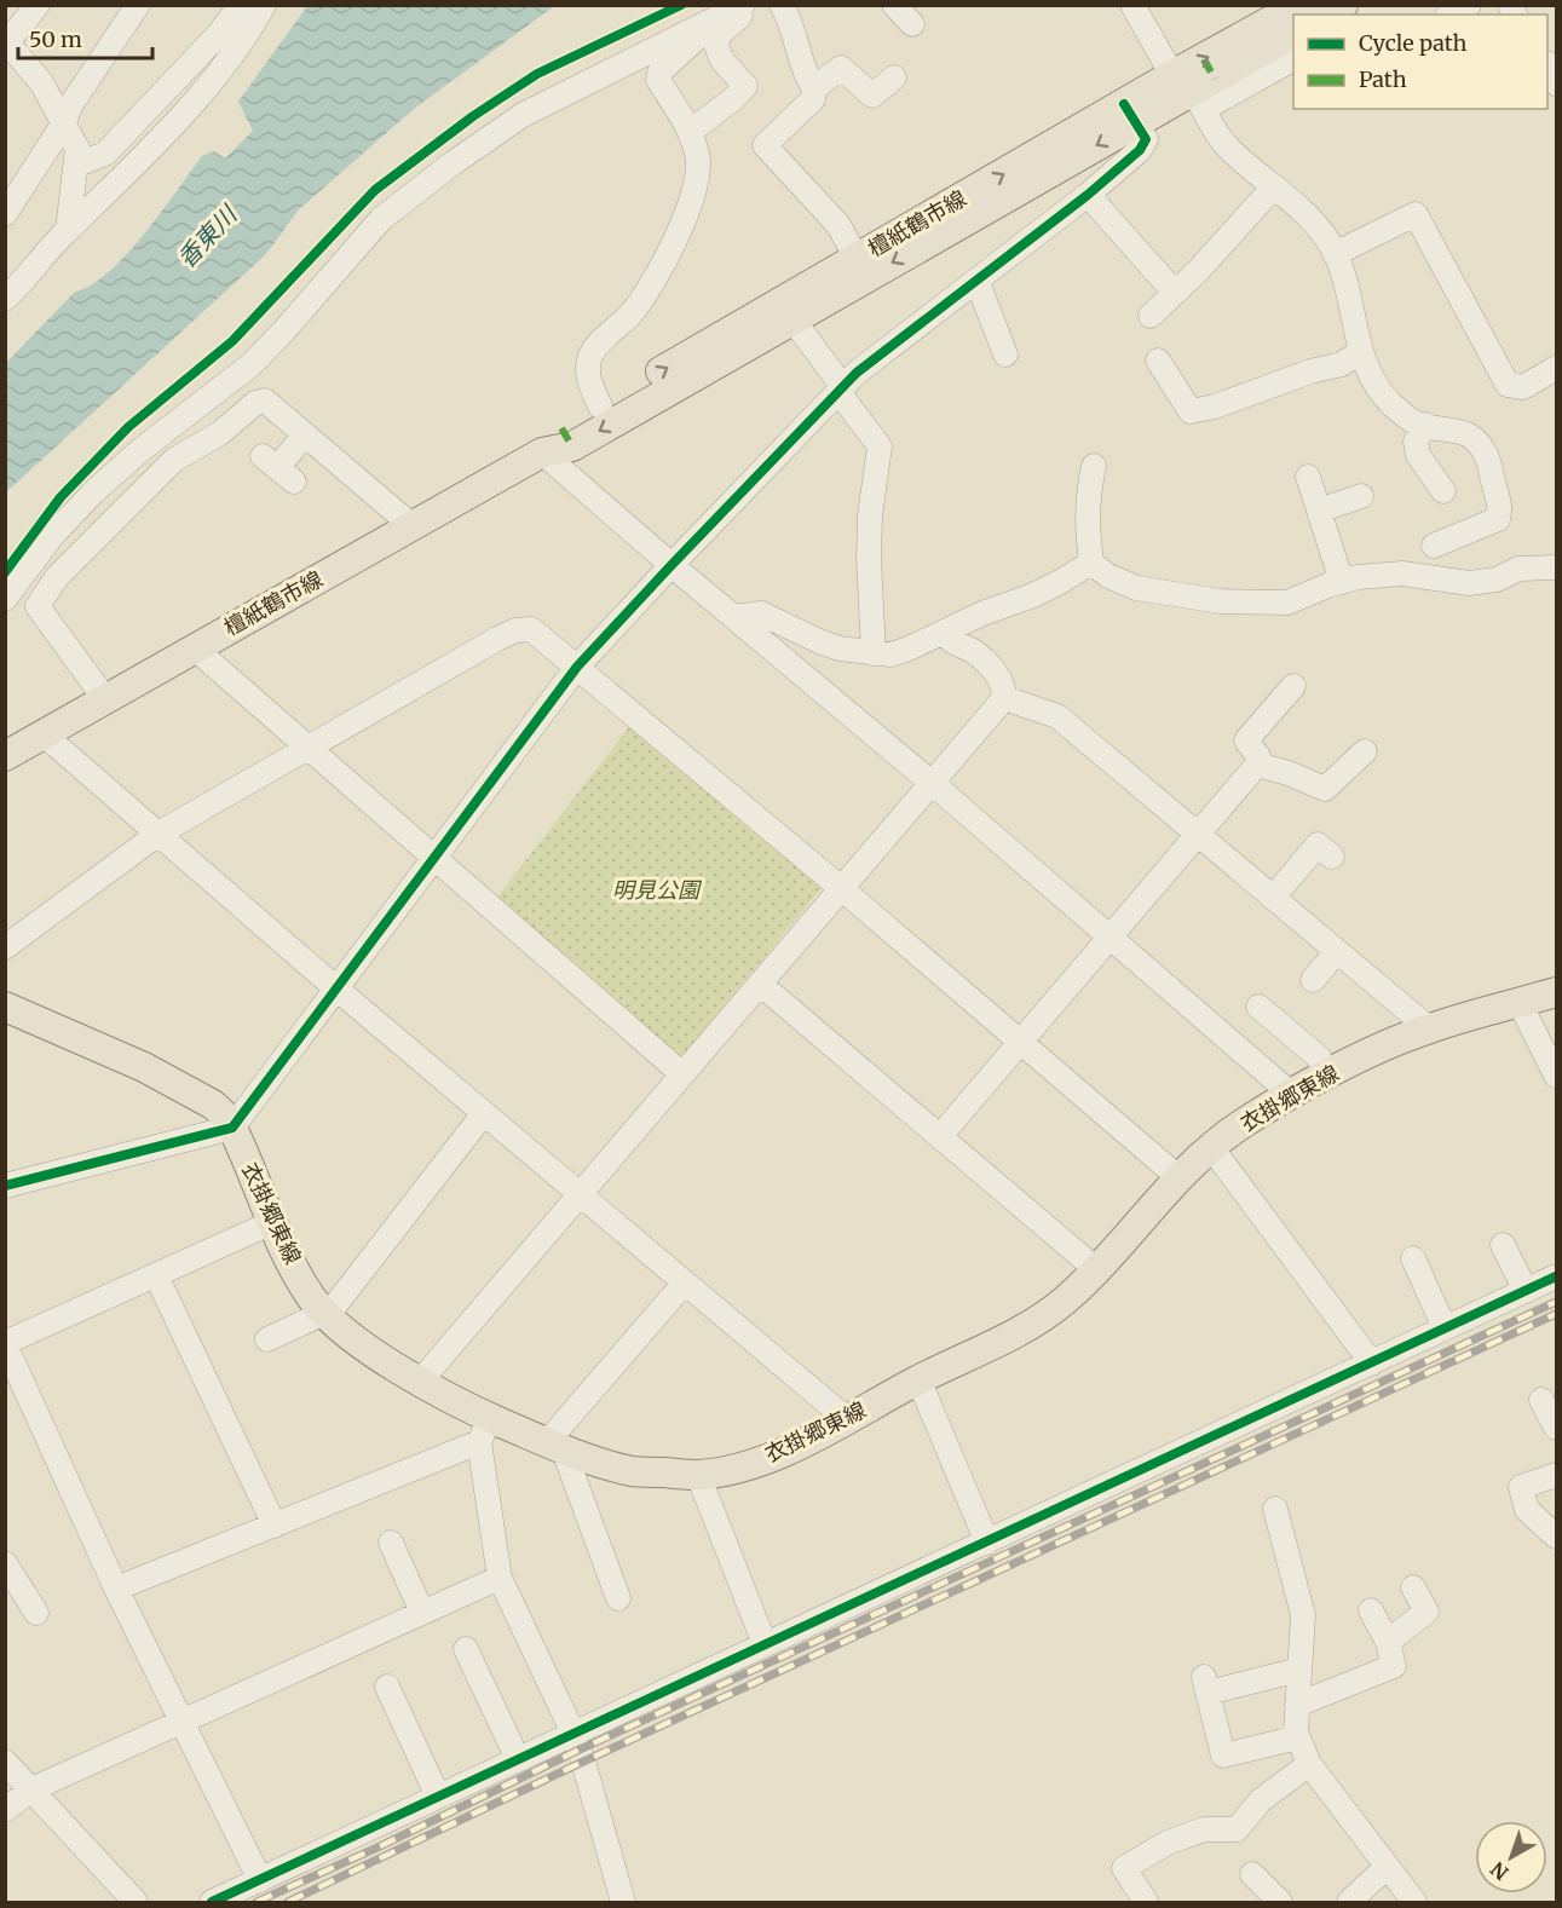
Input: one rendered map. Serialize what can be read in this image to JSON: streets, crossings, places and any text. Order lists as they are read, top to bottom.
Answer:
{
  "streets": {
    "main road": ["檀紙鶴市線", "衣掛郷東線"]
  },
  "water": ["香東川"],
  "parks": ["明見公園"],
  "legend": ["Cycle path", "Path"],
  "scale_bar": "50 m",
  "north": "bottom left"
}
